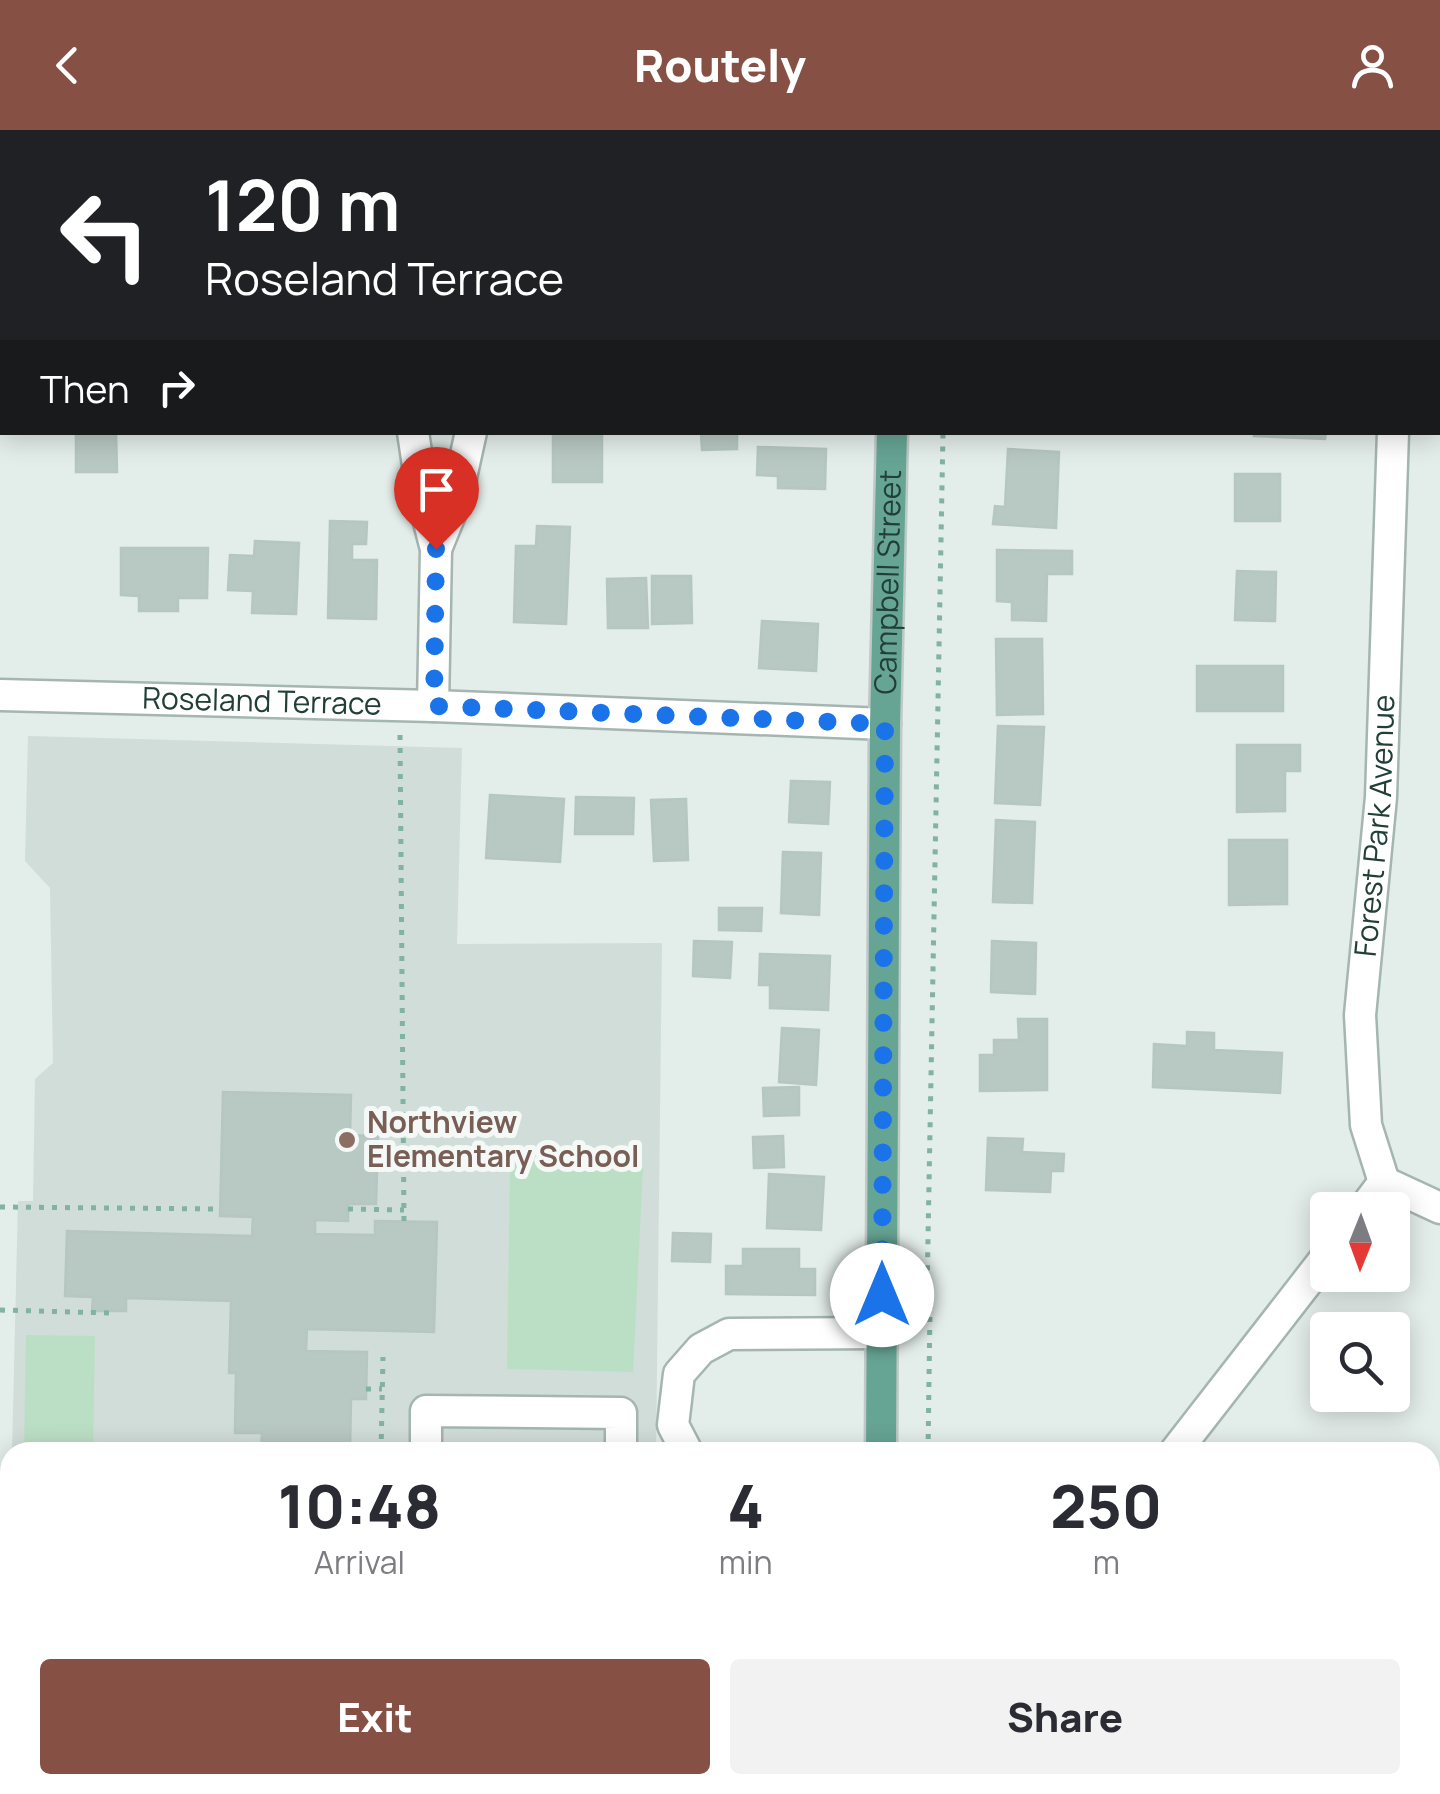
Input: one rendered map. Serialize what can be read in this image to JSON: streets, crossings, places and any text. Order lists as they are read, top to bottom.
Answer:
{
  "streets": {
    "main road": ["Campbell Street"],
    "street": ["Roseland Terrace", "Forest Park Avenue"]
  },
  "crossings": [
    ["Campbell Street", "Roseland Terrace"]
  ],
  "places": ["Northview Elementary School"],
  "north": "bottom",
  "page": {
    "header": "Routely",
    "turn": ["120 m", "Roseland Terrace"],
    "then": "Then",
    "eta": [
      "10:48",
      "Arrival",
      "4",
      "min",
      "250",
      "m"
    ],
    "buttons": ["Exit", "Share"]
  }
}
